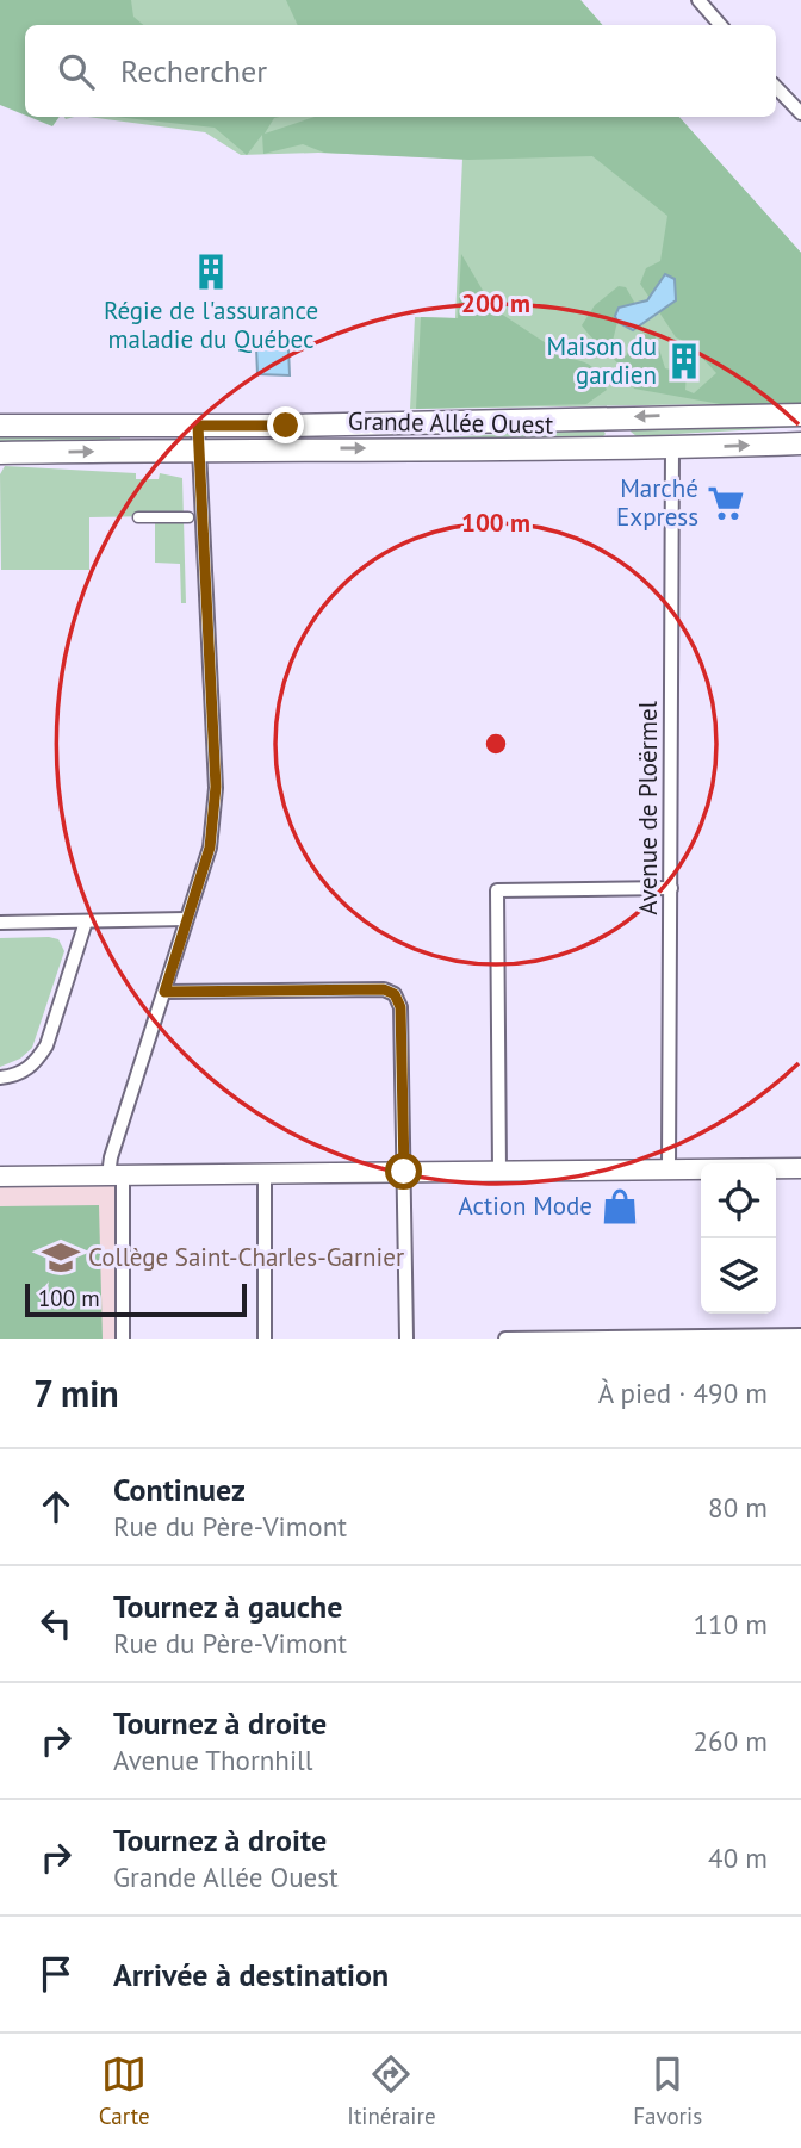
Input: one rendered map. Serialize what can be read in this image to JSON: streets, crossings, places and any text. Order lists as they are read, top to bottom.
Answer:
{
  "streets": {
    "main road": ["Grande Allée Ouest"],
    "street": ["Avenue de Ploërmel"]
  },
  "crossings": [
    ["Grande Allée Ouest", "Avenue de Ploërmel"]
  ],
  "places": {
    "building": ["Régie de l'assurance maladie du Québec", "Maison du gardien"],
    "supermarket": ["Marché Express"],
    "shop": ["Action Mode"],
    "school or university": ["Collège Saint-Charles-Garnier"]
  },
  "scale_bar": "100 m",
  "page": {
    "search": "Rechercher",
    "scale": "100 m",
    "heading": ["7 min", "À pied · 490 m"],
    "list": [
      ["Continuez", "Rue du Père-Vimont", "80 m"],
      ["Tournez à gauche", "Rue du Père-Vimont", "110 m"],
      ["Tournez à droite", "Avenue Thornhill", "260 m"],
      ["Tournez à droite", "Grande Allée Ouest", "40 m"],
      "Arrivée à destination"
    ],
    "nav": ["Carte", "Itinéraire", "Favoris"]
  },
  "rings": ["200 m", "100 m"]
}
